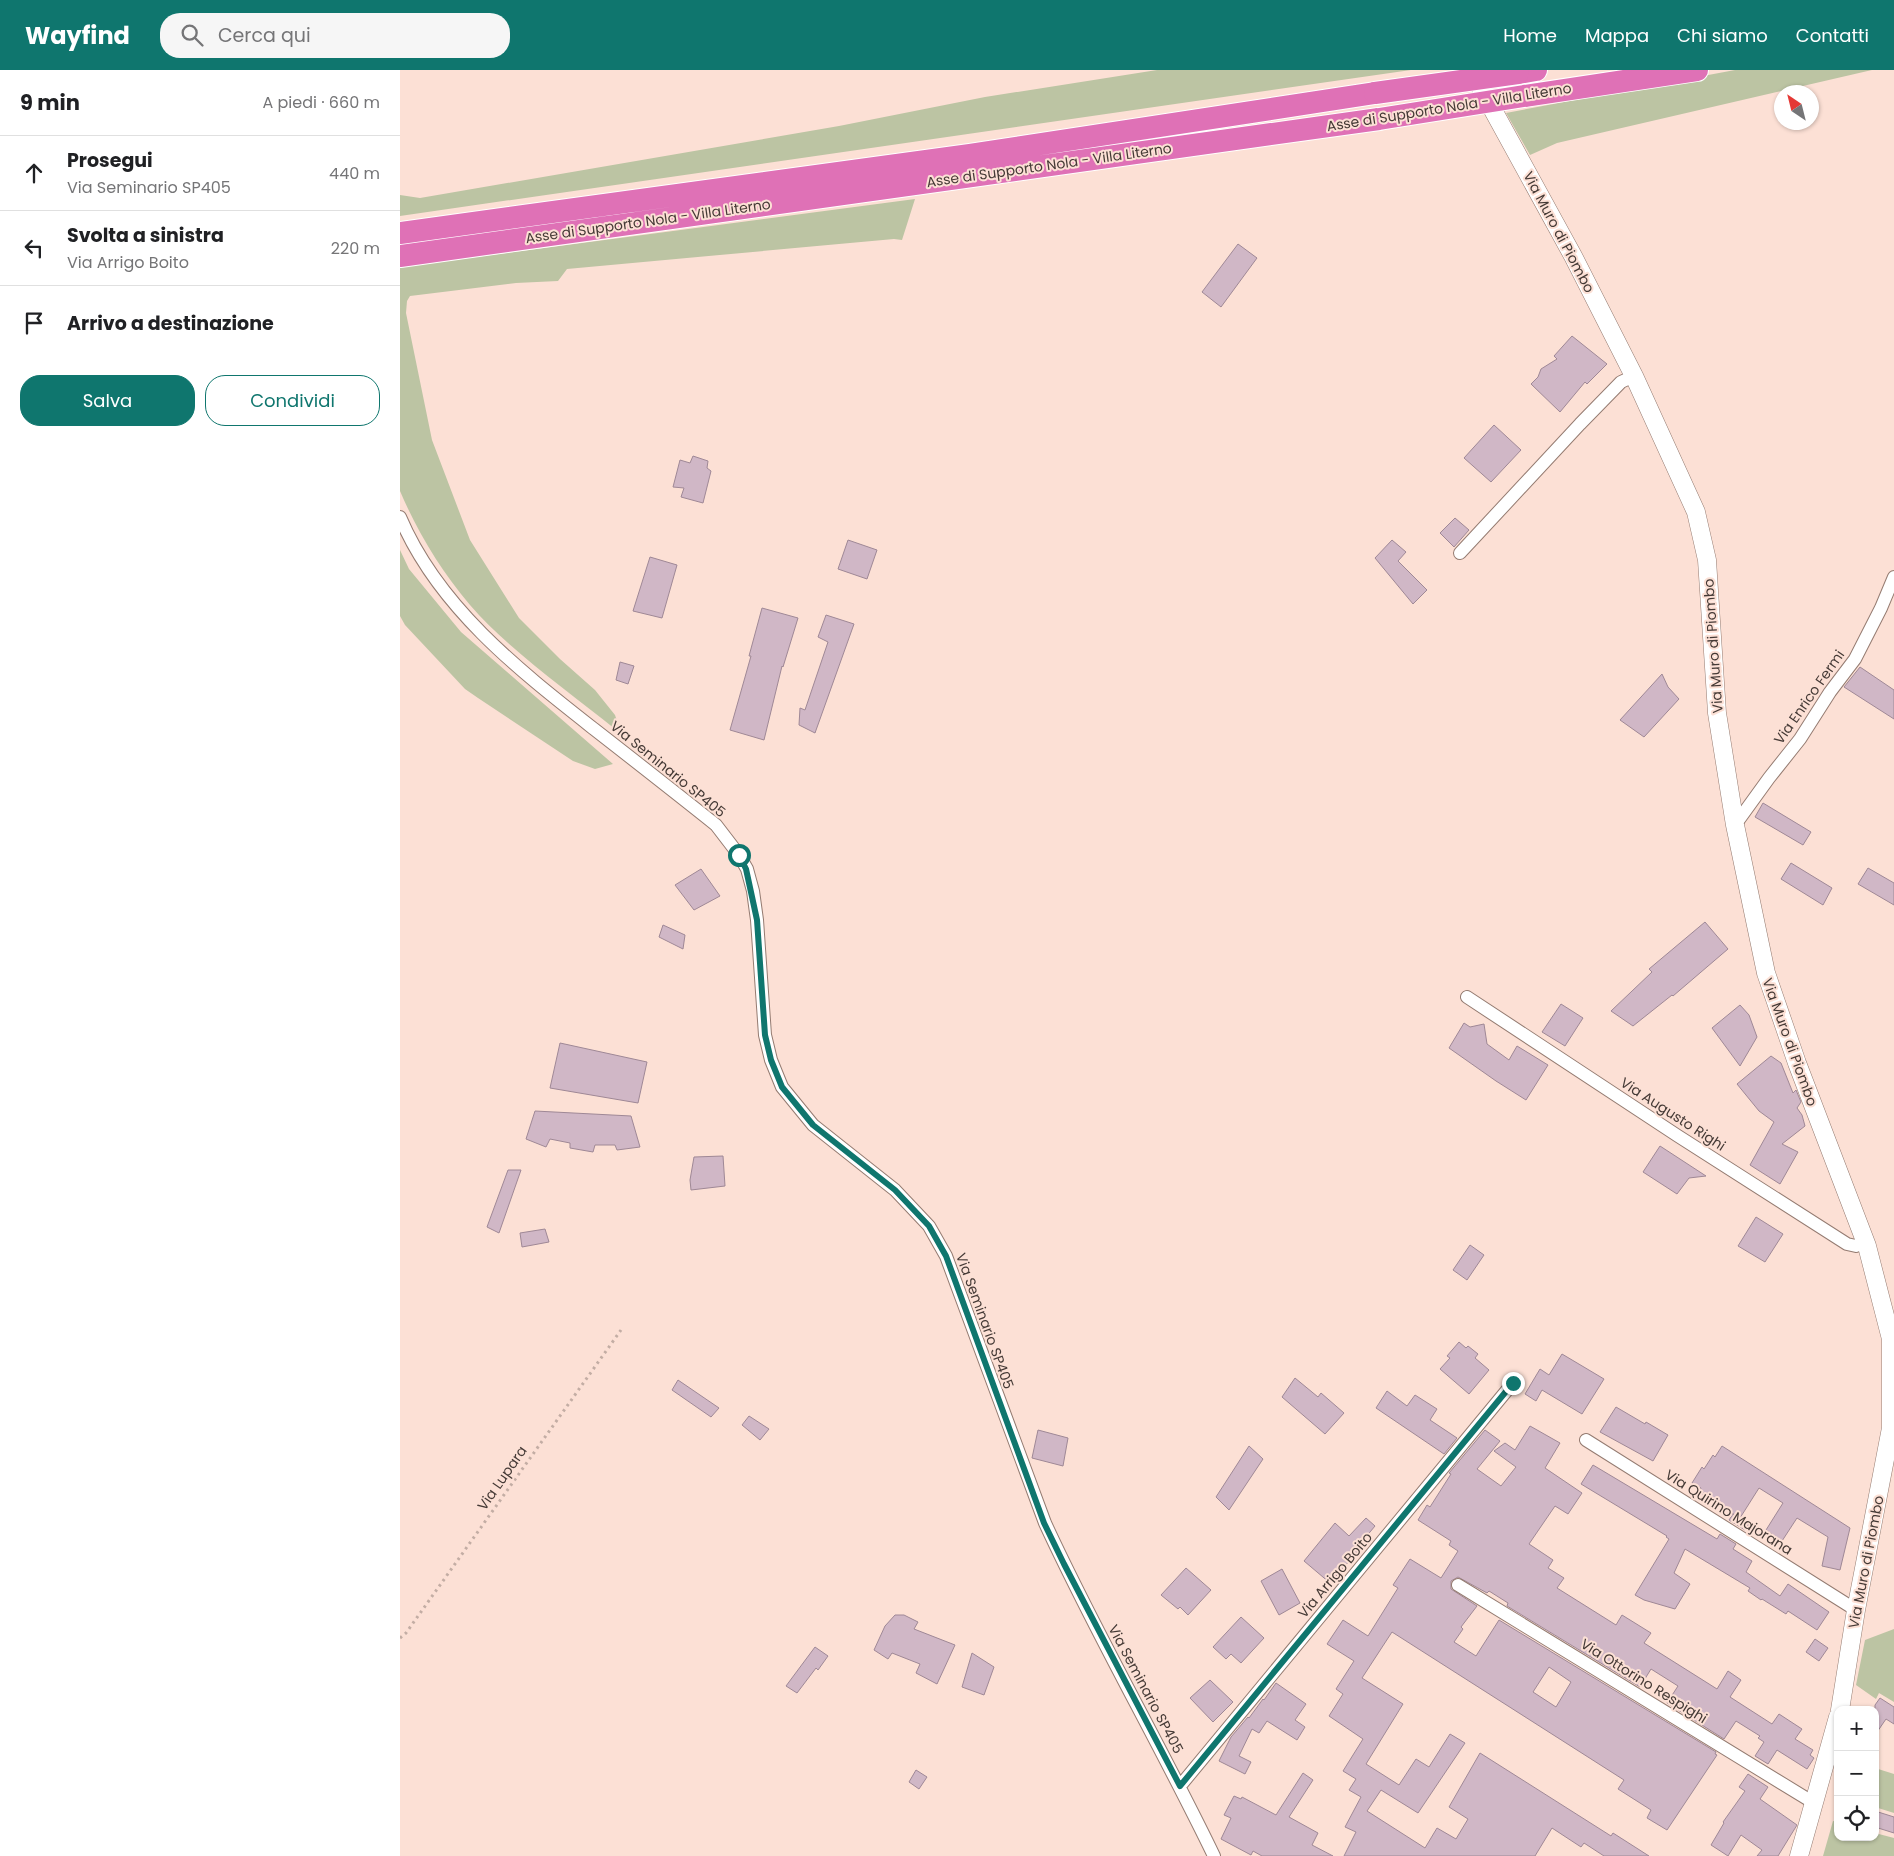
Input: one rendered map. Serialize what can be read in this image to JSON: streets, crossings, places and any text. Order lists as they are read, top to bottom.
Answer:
{
  "streets": {
    "highway": ["Asse di Supporto Nola - Villa Literno"],
    "street": [
      "Via Muro di Piombo",
      "Via Enrico Fermi",
      "Via Seminario SP405",
      "Via Augusto Righi",
      "Via Quirino Majorana",
      "Via Arrigo Boito",
      "Via Ottorino Respighi"
    ],
    "path": ["Via Lupara"]
  },
  "crossings": [
    ["Via Muro di Piombo", "Via Enrico Fermi"],
    ["Via Muro di Piombo", "Via Augusto Righi"],
    ["Via Muro di Piombo", "Via Quirino Majorana"],
    ["Via Seminario SP405", "Via Arrigo Boito"]
  ],
  "north": "top left",
  "page": {
    "header": "Wayfind",
    "search": "Cerca qui",
    "nav": [
      "Home",
      "Mappa",
      "Chi siamo",
      "Contatti"
    ],
    "heading": ["9 min", "A piedi · 660 m"],
    "list": [
      ["Prosegui", "Via Seminario SP405", "440 m"],
      ["Svolta a sinistra", "Via Arrigo Boito", "220 m"],
      "Arrivo a destinazione"
    ],
    "buttons": ["Salva", "Condividi"],
    "map_buttons": ["+", "−"]
  }
}
